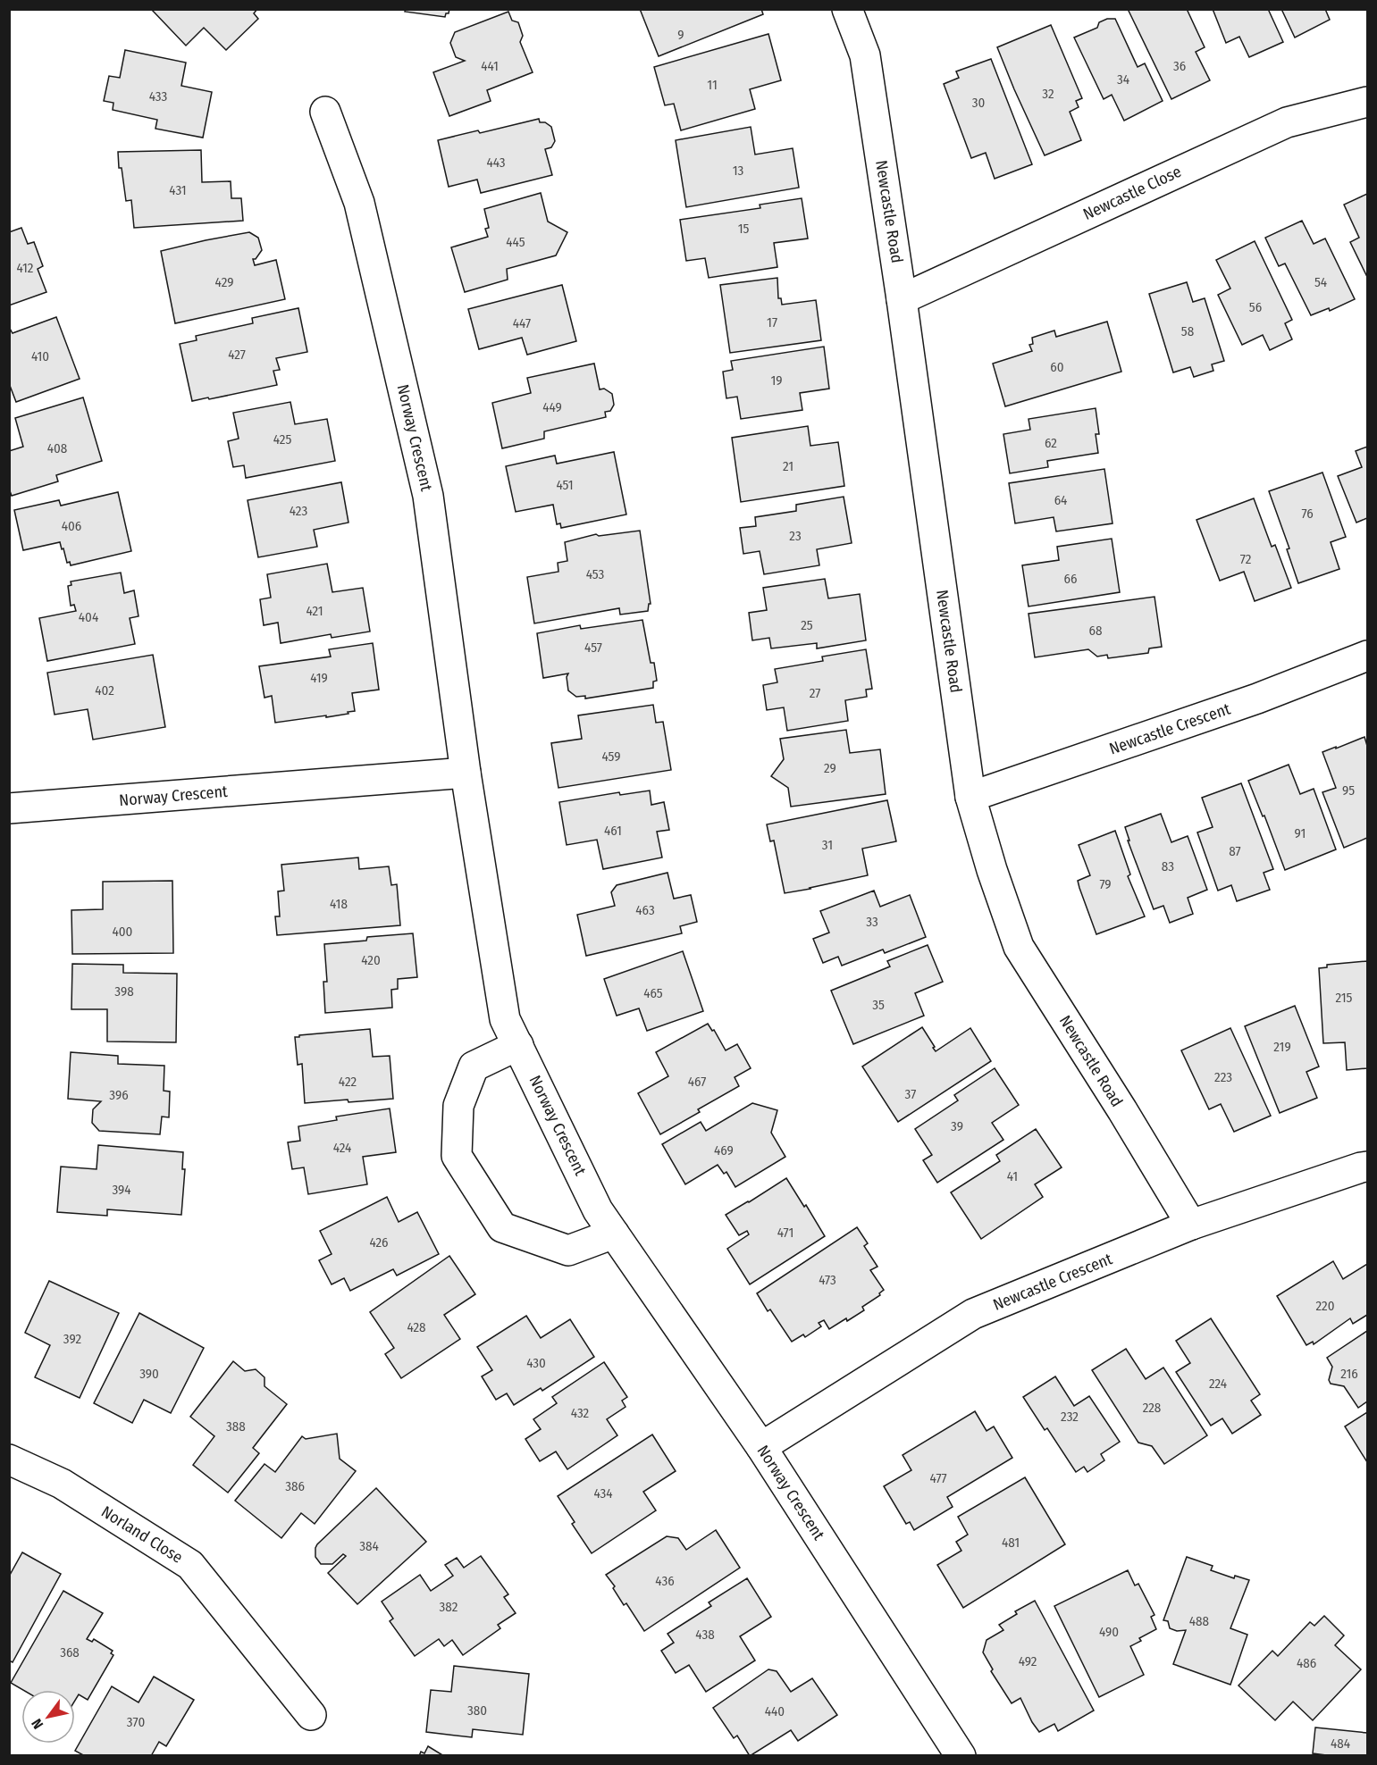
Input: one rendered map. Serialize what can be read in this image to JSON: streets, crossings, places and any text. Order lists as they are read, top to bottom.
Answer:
{
  "streets": {
    "street": [
      "Newcastle Close",
      "Newcastle Road",
      "Norway Crescent",
      "Newcastle Crescent",
      "Norland Close"
    ]
  },
  "crossings": [
    ["Newcastle Close", "Newcastle Road"],
    ["Newcastle Road", "Newcastle Crescent"],
    ["Norway Crescent", "Newcastle Crescent"]
  ],
  "house_numbers": [
    "9",
    "441",
    "36",
    "34",
    "11",
    "32",
    "433",
    "30",
    "443",
    "13",
    "431",
    "15",
    "445",
    "412",
    "429",
    "54",
    "56",
    "17",
    "447",
    "58",
    "427",
    "410",
    "60",
    "19",
    "449",
    "425",
    "62",
    "408",
    "21",
    "451",
    "64",
    "423",
    "76",
    "406",
    "23",
    "72",
    "453",
    "66",
    "421",
    "404",
    "25",
    "68",
    "457",
    "419",
    "402",
    "27",
    "459",
    "29",
    "95",
    "461",
    "91",
    "31",
    "87",
    "83",
    "79",
    "418",
    "463",
    "33",
    "400",
    "420",
    "398",
    "465",
    "215",
    "35",
    "219",
    "223",
    "422",
    "467",
    "37",
    "396",
    "39",
    "424",
    "469",
    "41",
    "394",
    "471",
    "426",
    "473",
    "220",
    "428",
    "392",
    "430",
    "390",
    "216",
    "224",
    "228",
    "432",
    "232",
    "388",
    "477",
    "386",
    "434",
    "481",
    "384",
    "436",
    "382",
    "488",
    "490",
    "438",
    "368",
    "492",
    "486",
    "380",
    "440",
    "370",
    "484"
  ],
  "north": "bottom left"
}
